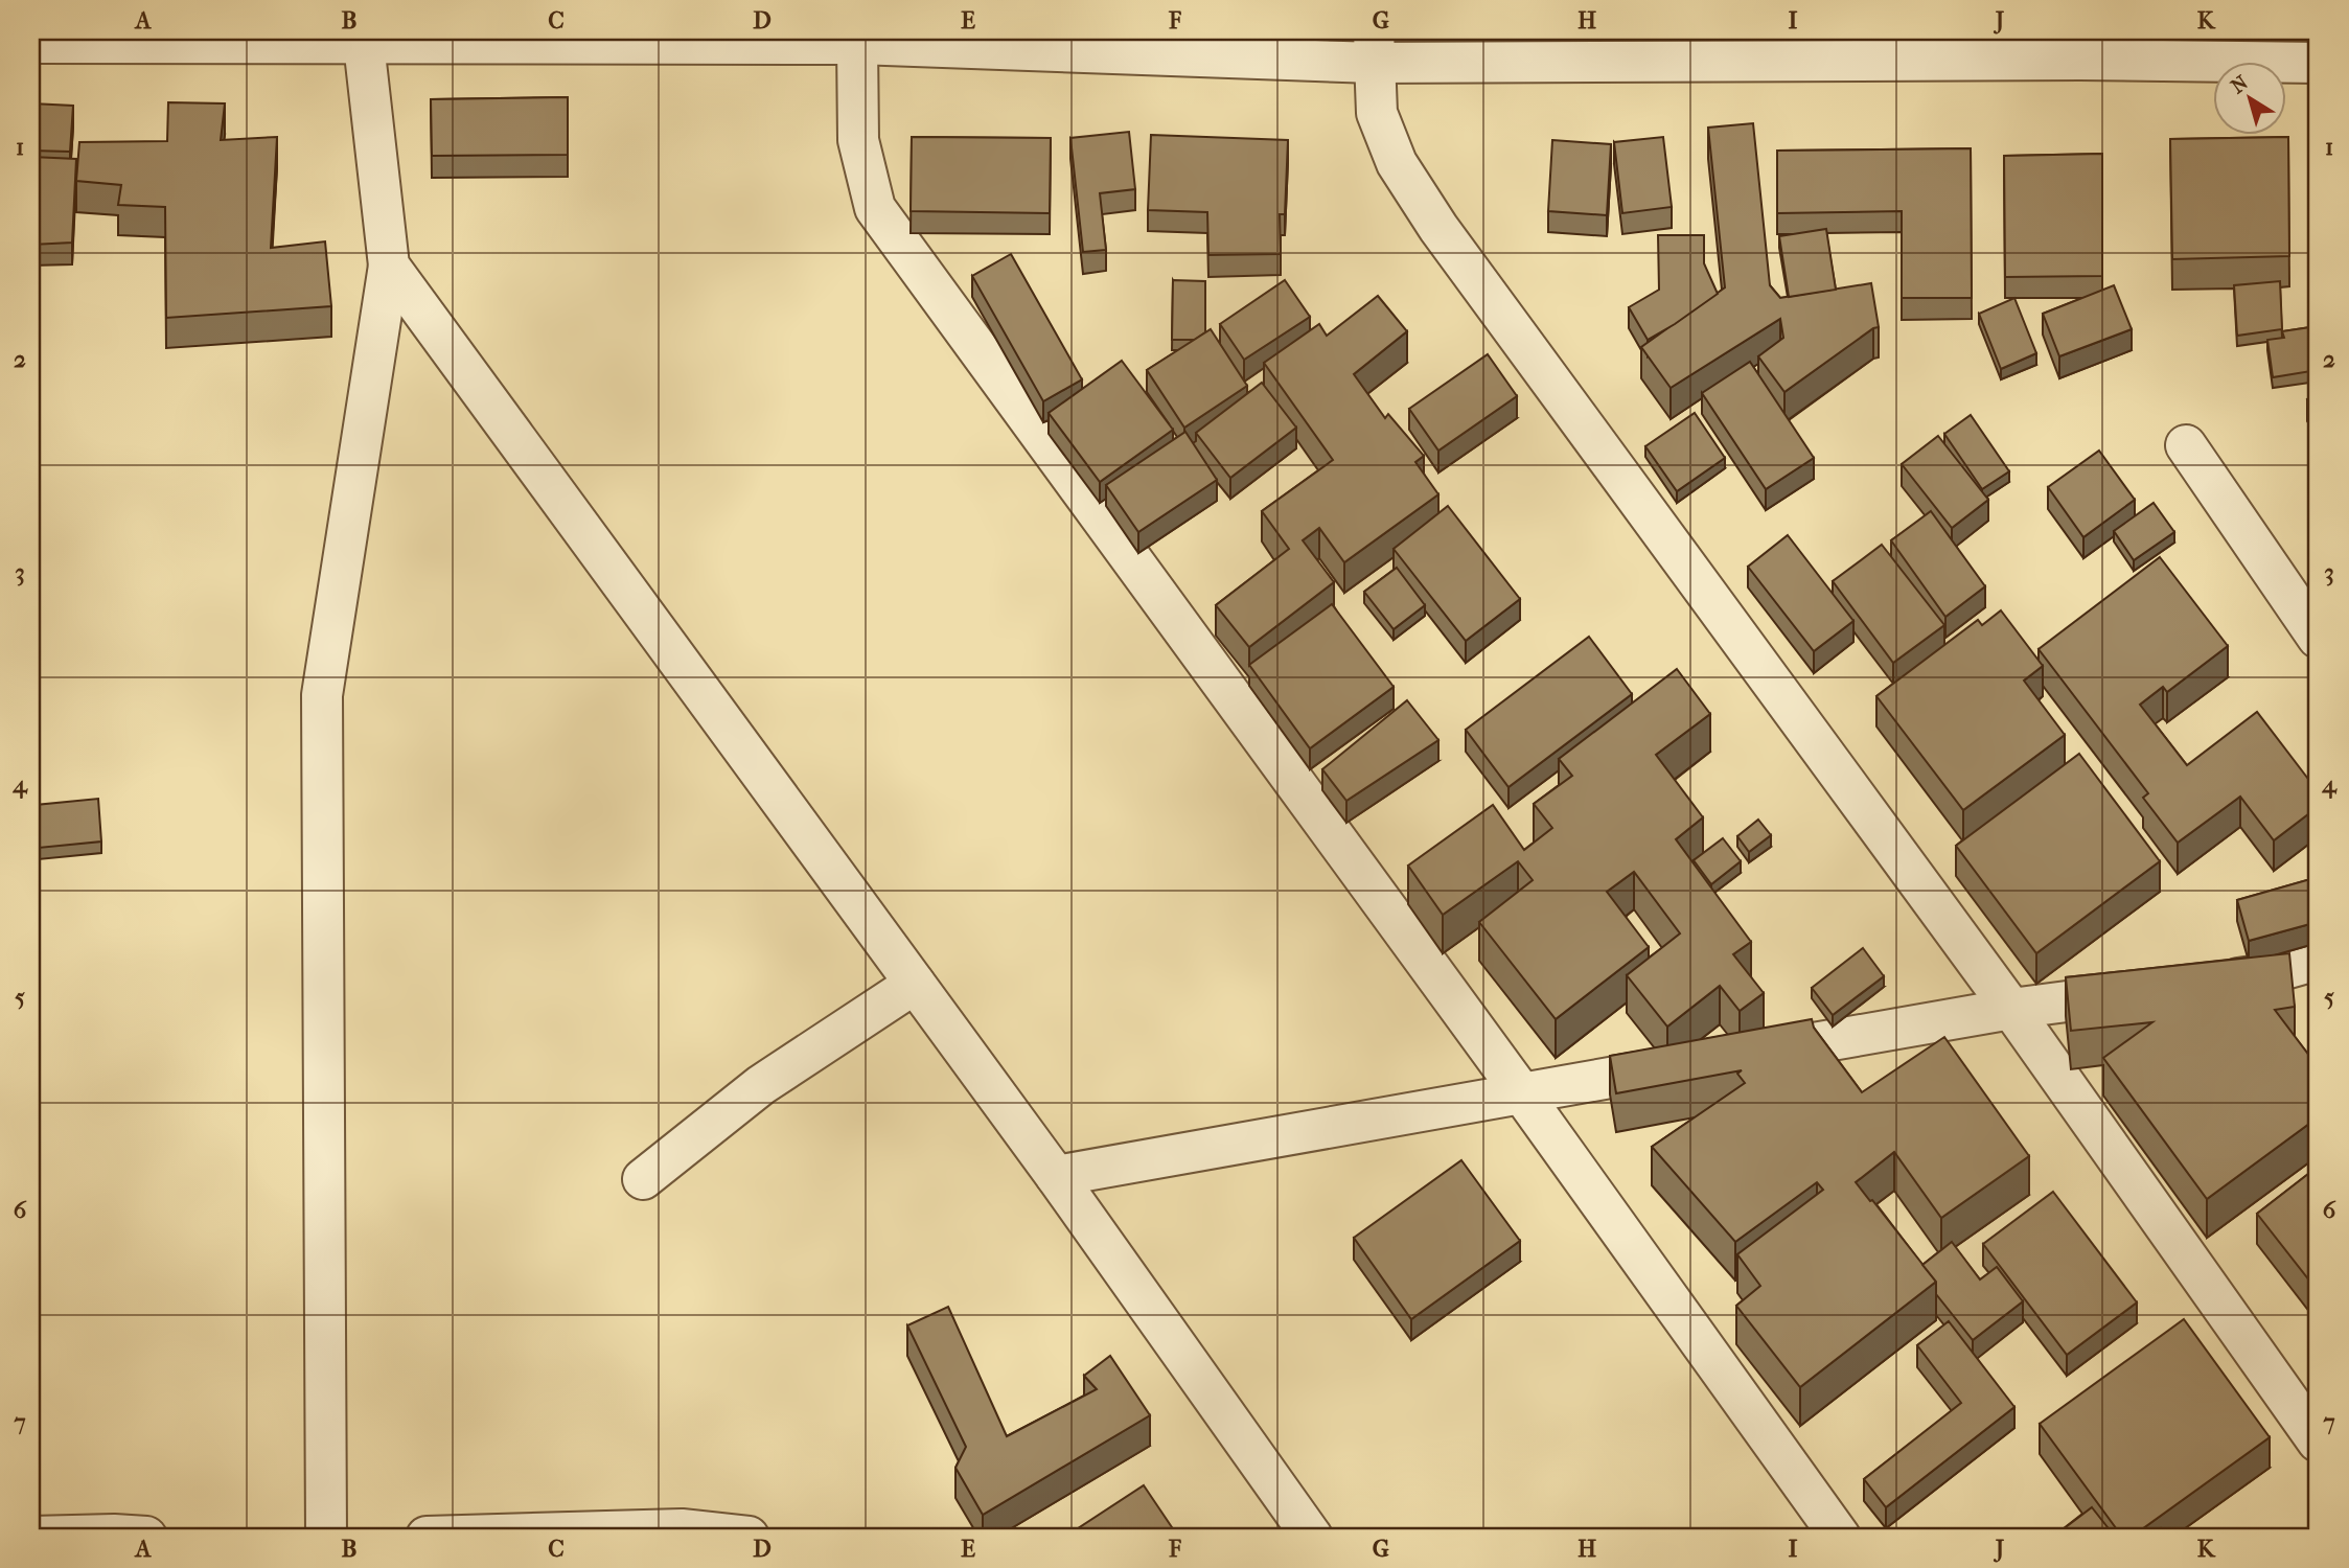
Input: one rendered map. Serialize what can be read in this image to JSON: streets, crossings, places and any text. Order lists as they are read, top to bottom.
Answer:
{
  "north": "top left",
  "grid": {
    "columns": [
      "A",
      "B",
      "C",
      "D",
      "E",
      "F",
      "G",
      "H",
      "I",
      "J",
      "K"
    ],
    "rows": [
      "1",
      "2",
      "3",
      "4",
      "5",
      "6",
      "7"
    ]
  }
}
